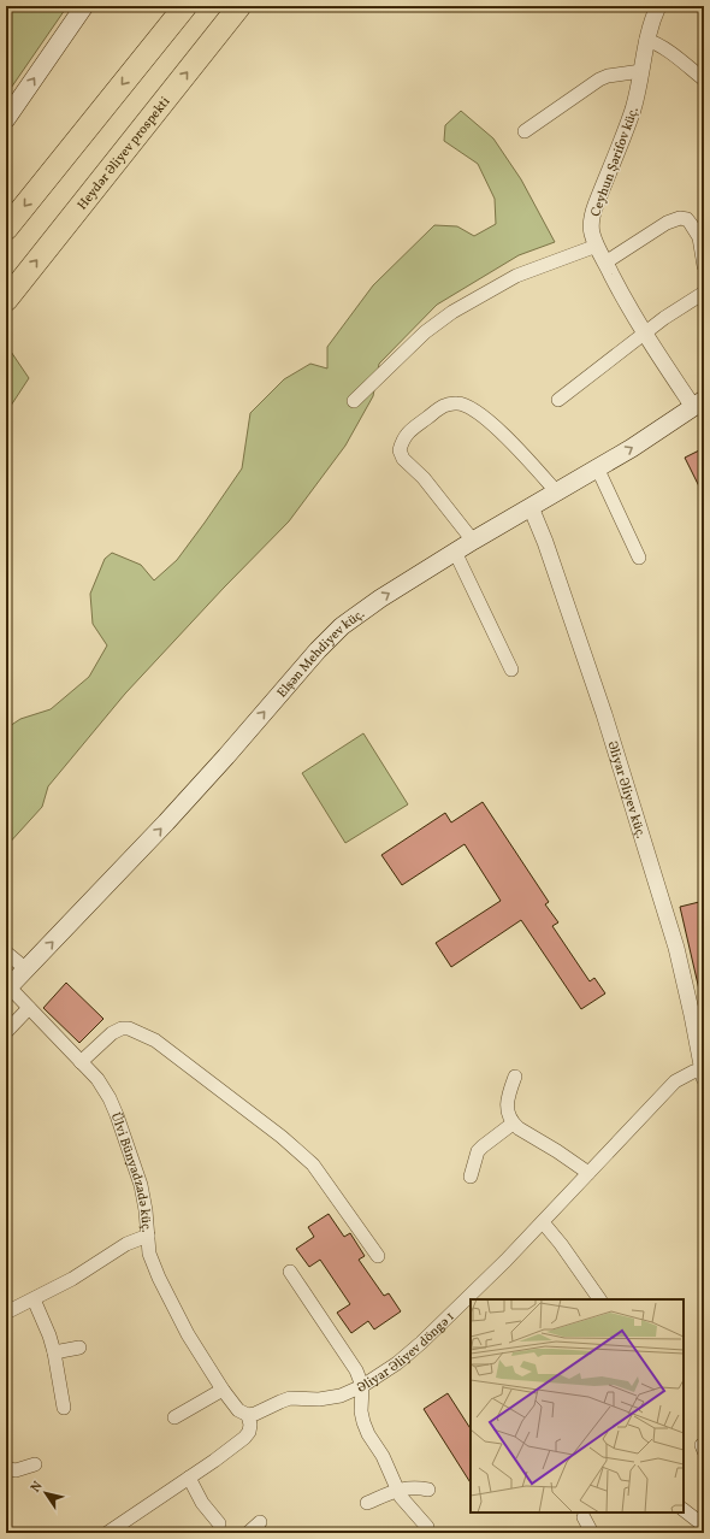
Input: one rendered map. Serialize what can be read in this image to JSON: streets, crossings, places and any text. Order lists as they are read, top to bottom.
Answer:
{
  "streets": {
    "highway": ["Heydər Əliyev prospekti"],
    "main road": ["Elşən Mehdiyev küç."],
    "street": [
      "Ceyhun Şərifov küç.",
      "Əliyar Əliyev küç.",
      "Ülvi Bünyadzadə küç.",
      "Əliyar Əliyev döngə 1"
    ]
  },
  "crossings": [
    ["Ceyhun Şərifov küç.", "Elşən Mehdiyev küç."],
    ["Elşən Mehdiyev küç.", "Əliyar Əliyev küç."],
    ["Elşən Mehdiyev küç.", "Ülvi Bünyadzadə küç."],
    ["Əliyar Əliyev küç.", "Əliyar Əliyev döngə 1"]
  ],
  "one_way": ["Elşən Mehdiyev küç."],
  "north": "top left"
}
